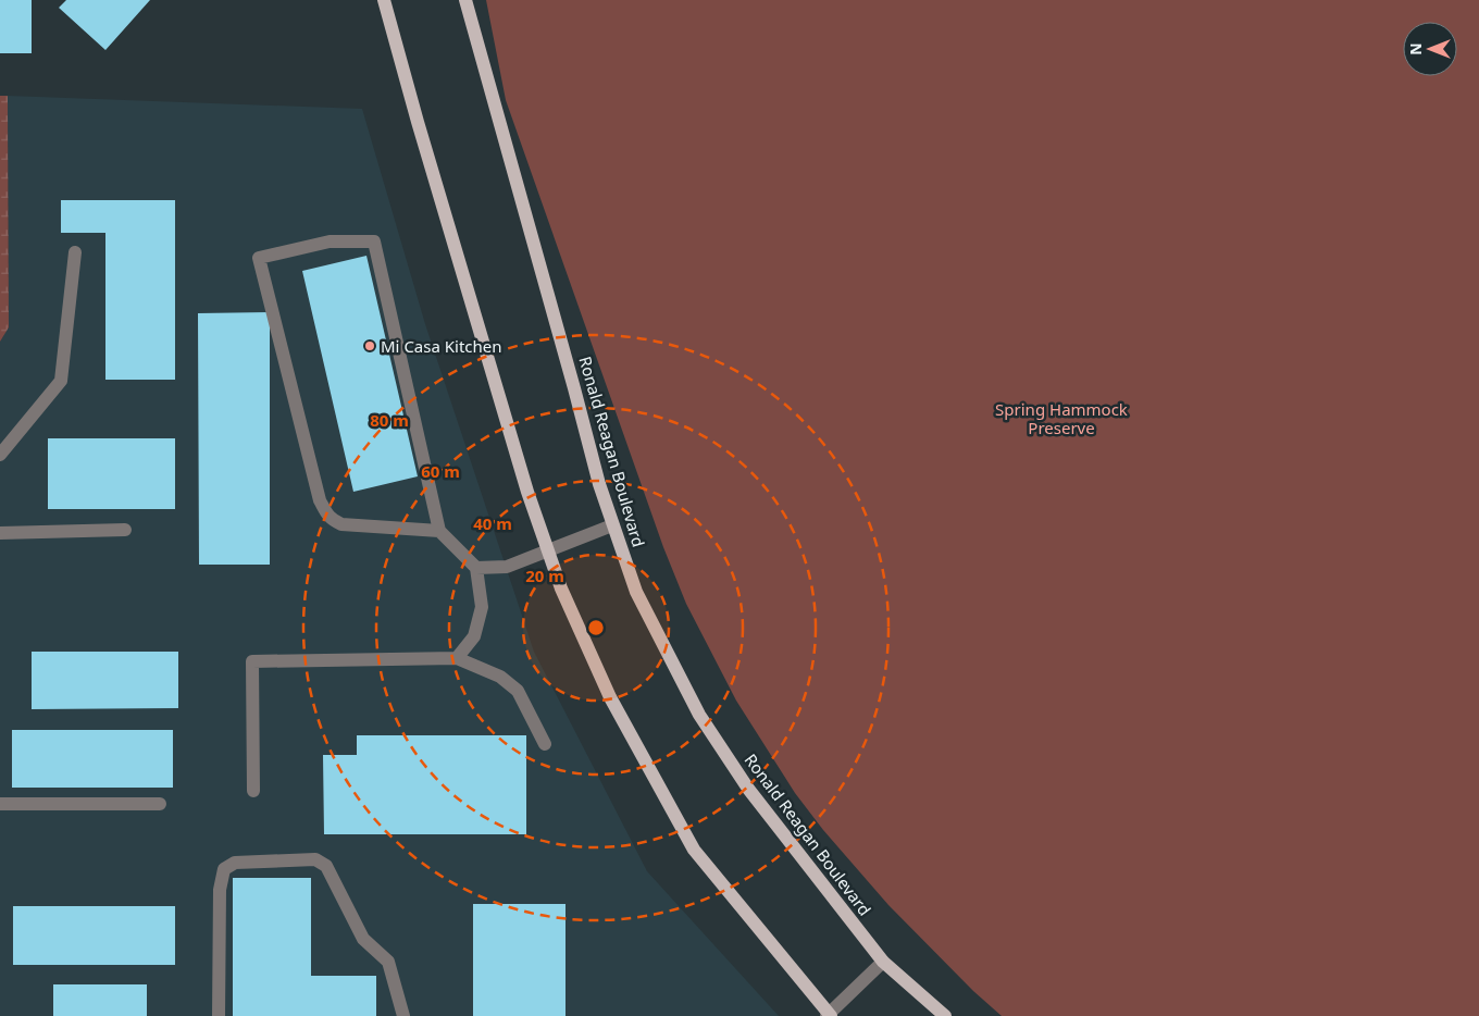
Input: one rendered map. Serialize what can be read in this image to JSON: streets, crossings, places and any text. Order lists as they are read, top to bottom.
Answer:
{
  "streets": {
    "main road": ["Ronald Reagan Boulevard"]
  },
  "parks": ["Spring Hammock Preserve"],
  "places": ["Mi Casa Kitchen"],
  "north": "left",
  "rings": [
    "80 m",
    "60 m",
    "40 m",
    "20 m"
  ]
}
